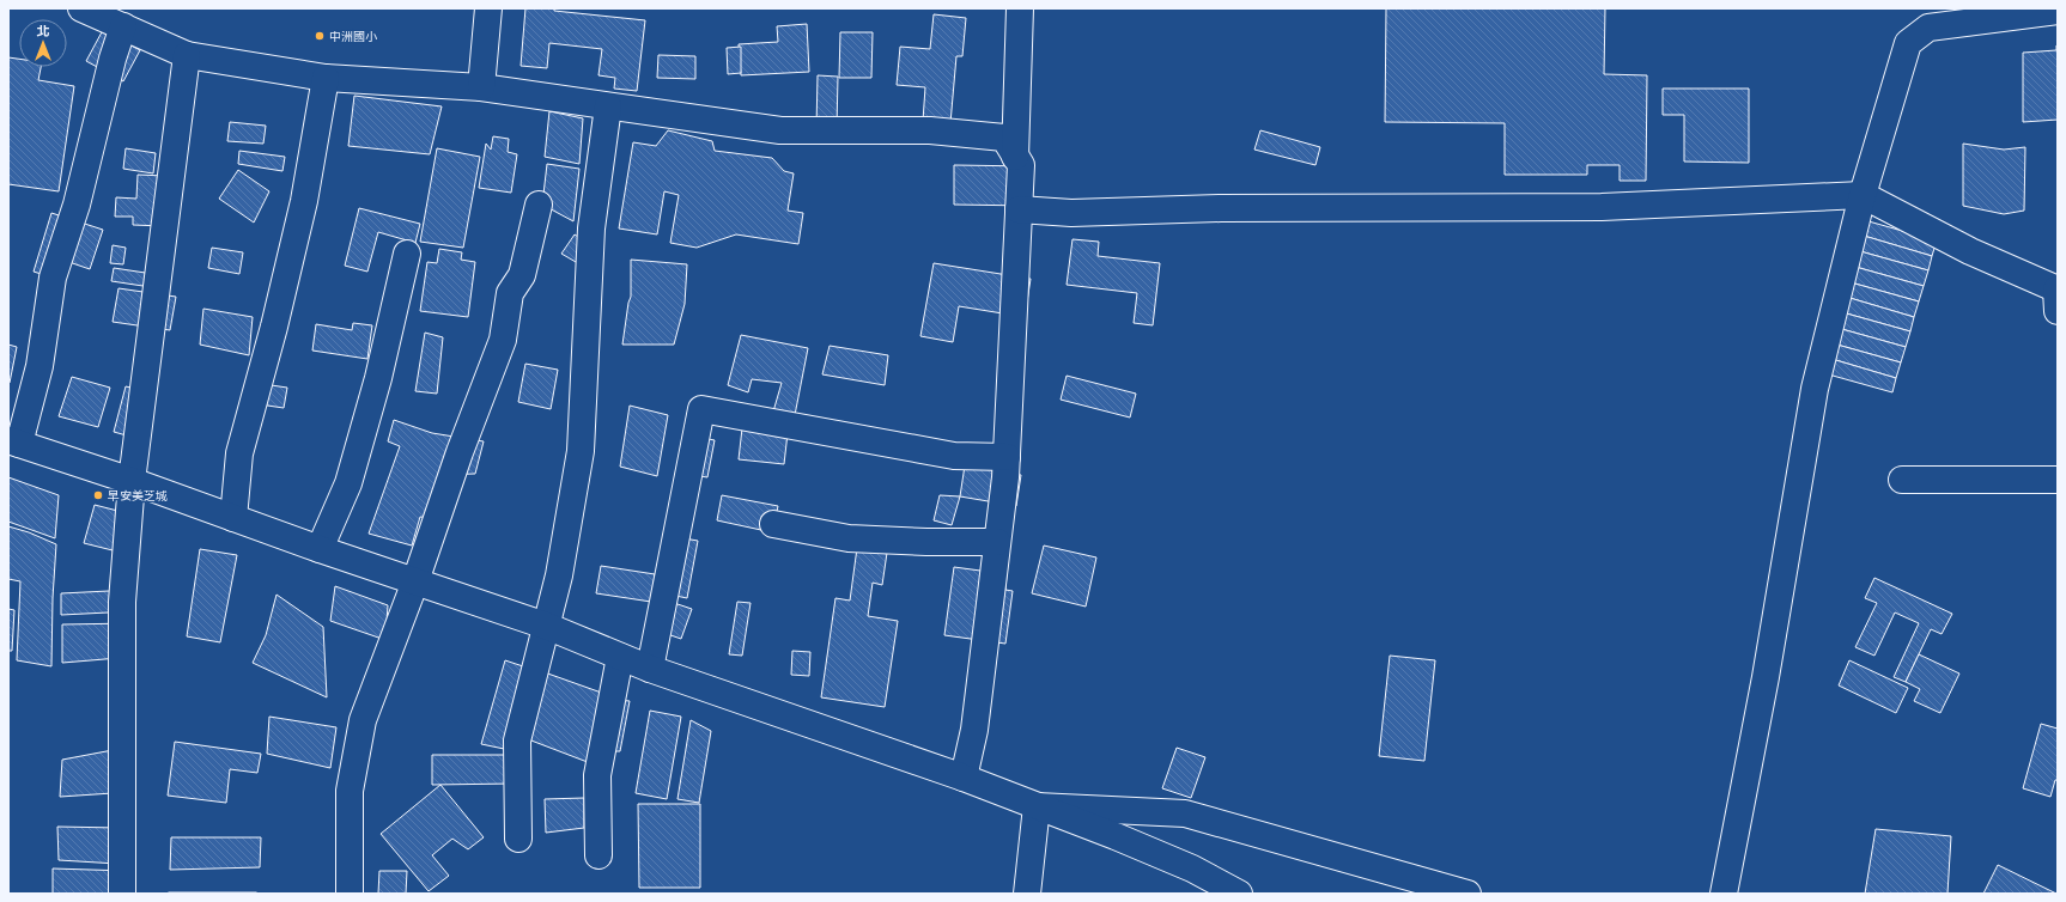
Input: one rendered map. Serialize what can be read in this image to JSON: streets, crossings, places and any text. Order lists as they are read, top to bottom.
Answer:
{
  "places": ["中洲國小", "早安美芝城"],
  "north": "top"
}
